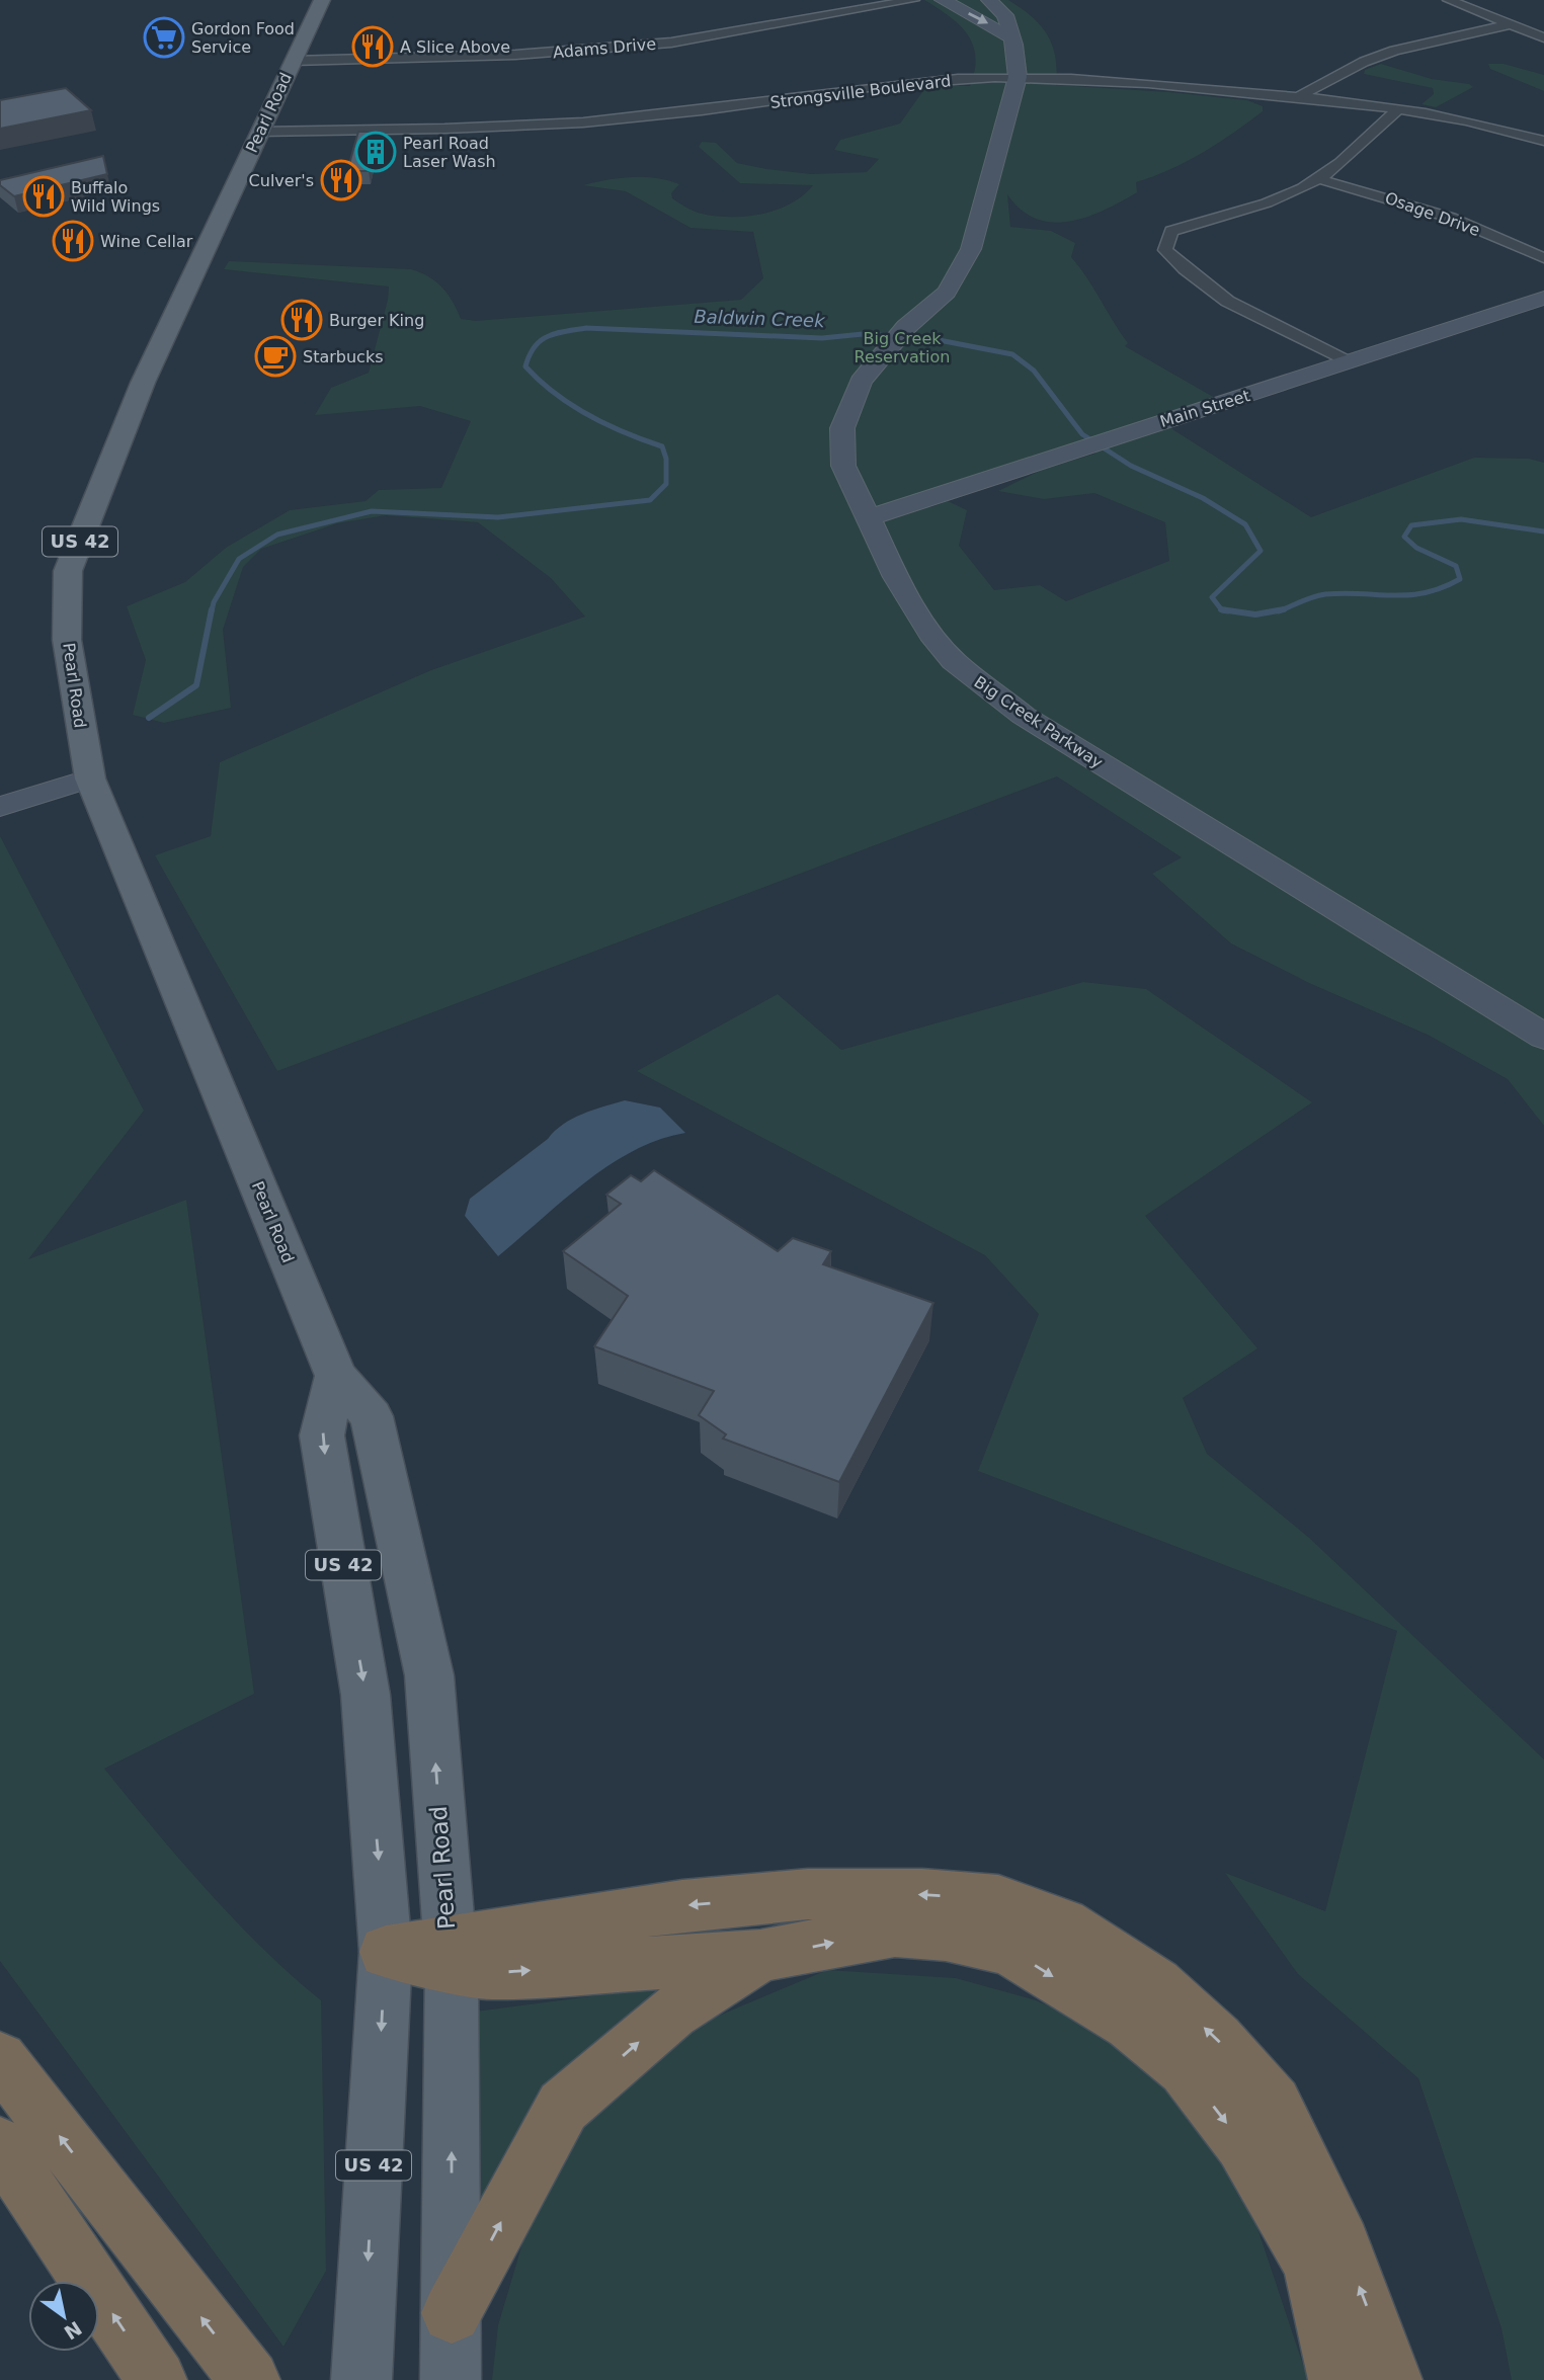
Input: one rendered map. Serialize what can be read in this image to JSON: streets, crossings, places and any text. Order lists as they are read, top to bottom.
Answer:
{
  "streets": {
    "main road": ["Pearl Road", "US 42"],
    "street": [
      "Adams Drive",
      "Strongsville Boulevard",
      "Osage Drive",
      "Main Street",
      "Big Creek Parkway"
    ]
  },
  "crossings": [
    ["Adams Drive", "Pearl Road"],
    ["Strongsville Boulevard", "Pearl Road"],
    ["Strongsville Boulevard", "Big Creek Parkway"],
    ["Pearl Road", "US 42"],
    ["Main Street", "Big Creek Parkway"]
  ],
  "water": ["Baldwin Creek"],
  "parks": ["Big Creek Reservation"],
  "places": {
    "supermarket": ["Gordon Food Service"],
    "restaurant": [
      "A Slice Above",
      "Culver's",
      "Buffalo Wild Wings",
      "Wine Cellar",
      "Burger King"
    ],
    "building": ["Pearl Road Laser Wash"],
    "cafe": ["Starbucks"]
  },
  "north": "bottom right"
}
